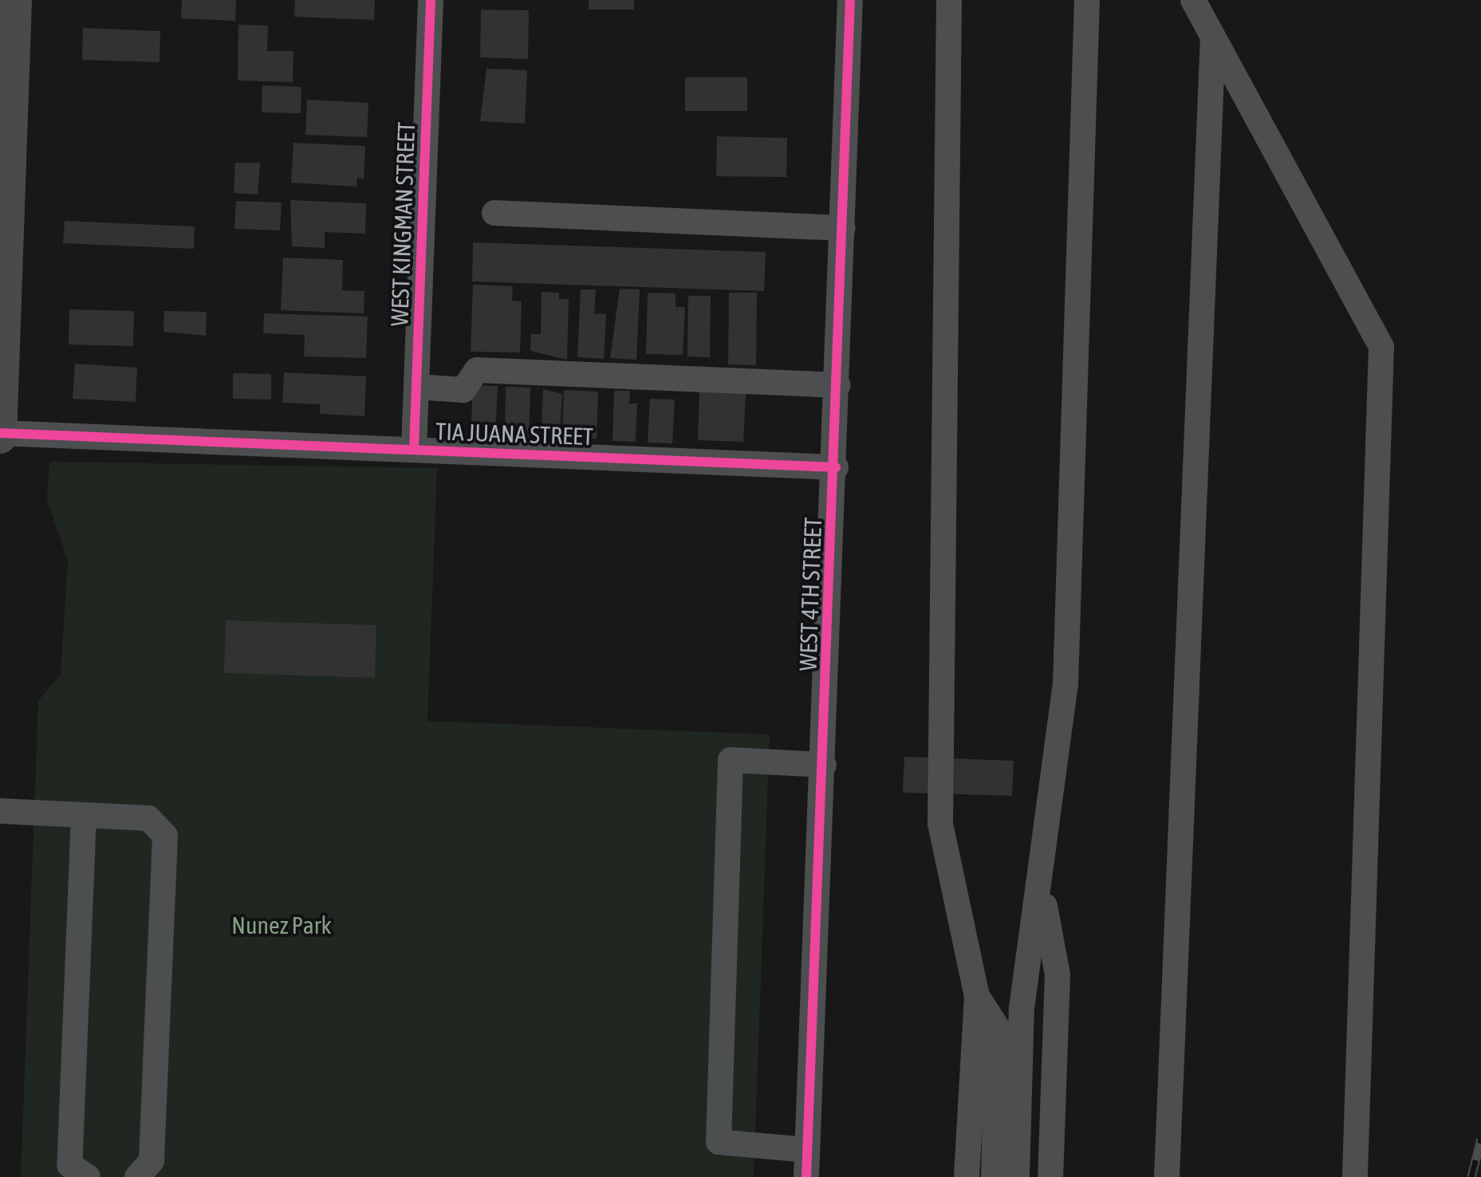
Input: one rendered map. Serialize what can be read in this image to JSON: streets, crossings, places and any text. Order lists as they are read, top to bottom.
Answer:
{
  "streets": {
    "street": ["WEST KINGMAN STREET", "TIA JUANA STREET", "WEST 4TH STREET"]
  },
  "crossings": [
    ["WEST KINGMAN STREET", "TIA JUANA STREET"],
    ["TIA JUANA STREET", "WEST 4TH STREET"]
  ],
  "parks": ["Nunez Park"]
}
